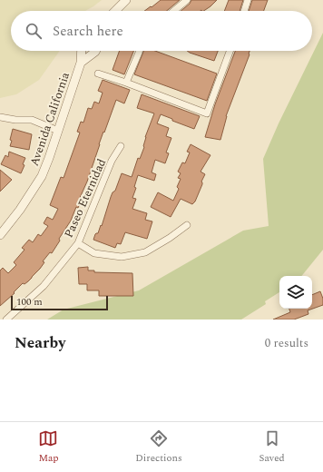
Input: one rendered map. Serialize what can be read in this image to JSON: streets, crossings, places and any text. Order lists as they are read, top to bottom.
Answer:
{
  "streets": {
    "street": ["Avenida California", "Paseo Eternidad"]
  },
  "scale_bar": "100 m",
  "page": {
    "search": "Search here",
    "scale": "100 m",
    "heading": ["Nearby", "0 results"],
    "nav": ["Map", "Directions", "Saved"]
  }
}
